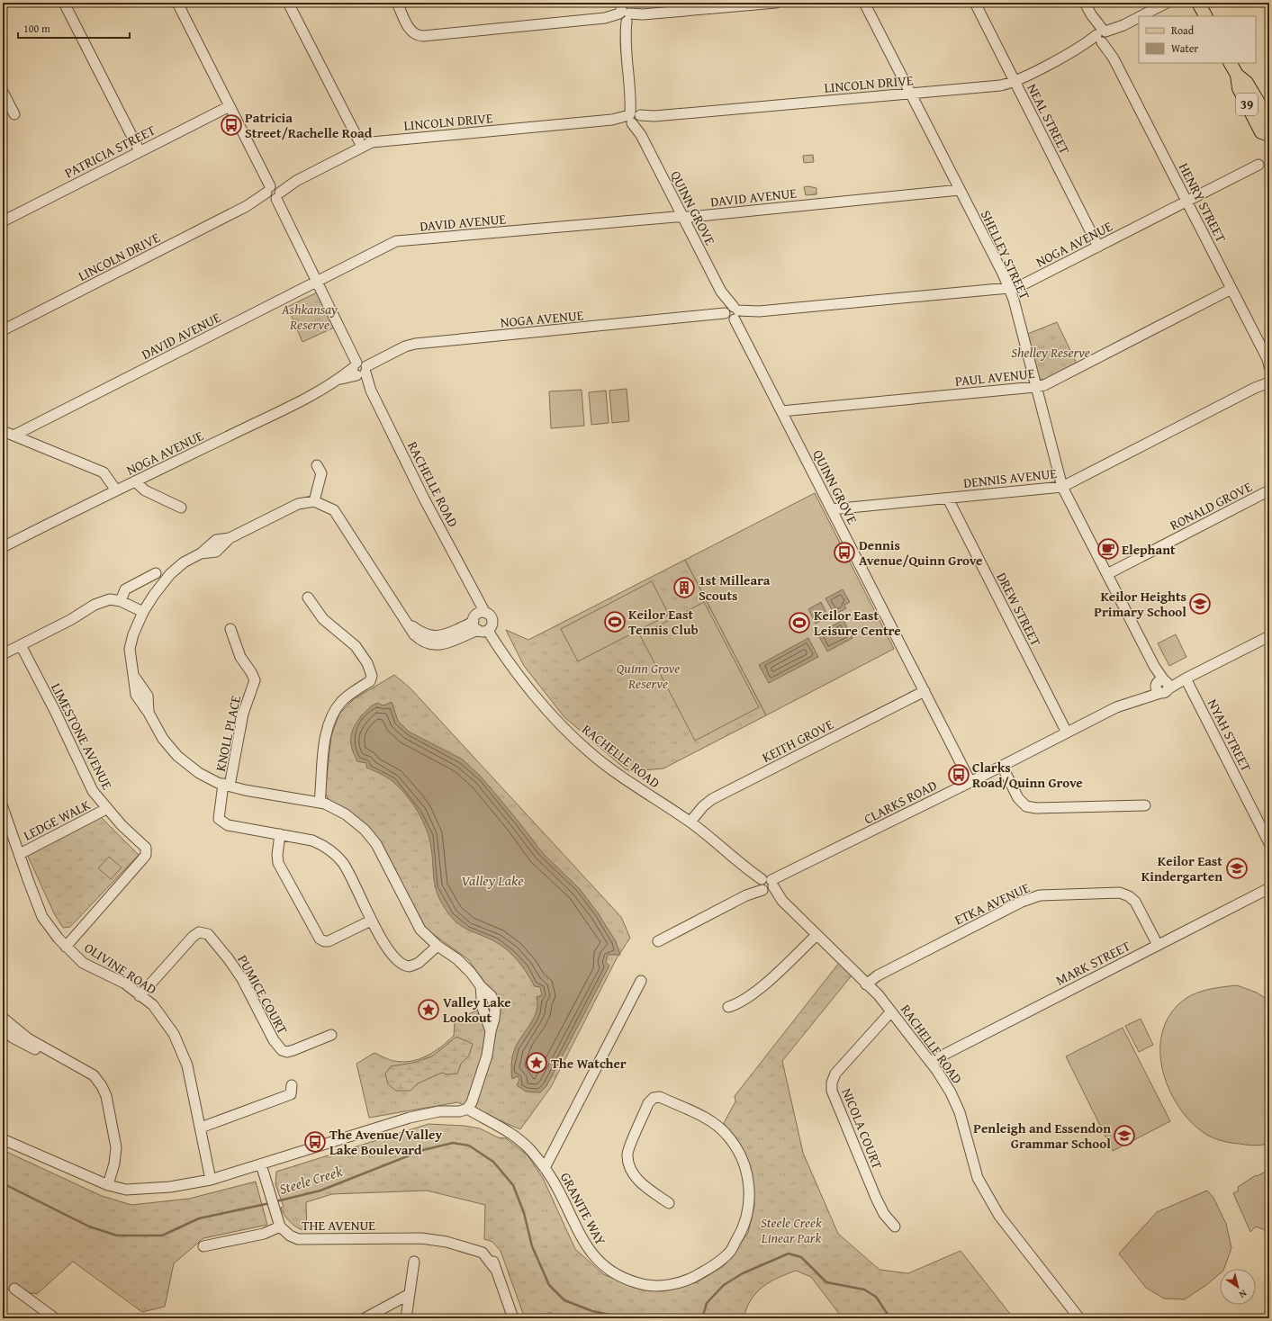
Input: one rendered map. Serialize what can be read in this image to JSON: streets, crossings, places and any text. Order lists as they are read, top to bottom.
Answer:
{
  "streets": {
    "main road": ["39"],
    "street": [
      "LINCOLN DRIVE",
      "NEAL STREET",
      "PATRICIA STREET",
      "DAVID AVENUE",
      "HENRY STREET",
      "QUINN GROVE",
      "NOGA AVENUE",
      "SHELLEY STREET",
      "PAUL AVENUE",
      "DENNIS AVENUE",
      "RACHELLE ROAD",
      "RONALD GROVE",
      "DREW STREET",
      "KNOLL PLACE",
      "NYAH STREET",
      "LIMESTONE AVENUE",
      "KEITH GROVE",
      "CLARKS ROAD",
      "LEDGE WALK",
      "ETKA AVENUE",
      "MARK STREET",
      "OLIVINE ROAD",
      "PUMICE COURT",
      "NICOLA COURT",
      "GRANITE WAY",
      "THE AVENUE"
    ]
  },
  "crossings": [
    ["LINCOLN DRIVE", "NEAL STREET"],
    ["LINCOLN DRIVE", "HENRY STREET"],
    ["LINCOLN DRIVE", "QUINN GROVE"],
    ["LINCOLN DRIVE", "SHELLEY STREET"],
    ["LINCOLN DRIVE", "RACHELLE ROAD"],
    ["NEAL STREET", "NOGA AVENUE"],
    ["PATRICIA STREET", "RACHELLE ROAD"],
    ["DAVID AVENUE", "QUINN GROVE"],
    ["DAVID AVENUE", "SHELLEY STREET"],
    ["DAVID AVENUE", "RACHELLE ROAD"],
    ["HENRY STREET", "NOGA AVENUE"],
    ["HENRY STREET", "PAUL AVENUE"],
    ["QUINN GROVE", "NOGA AVENUE"],
    ["QUINN GROVE", "PAUL AVENUE"],
    ["QUINN GROVE", "DENNIS AVENUE"],
    ["QUINN GROVE", "KEITH GROVE"],
    ["QUINN GROVE", "CLARKS ROAD"],
    ["NOGA AVENUE", "SHELLEY STREET"],
    ["NOGA AVENUE", "RACHELLE ROAD"],
    ["SHELLEY STREET", "PAUL AVENUE"],
    ["SHELLEY STREET", "DENNIS AVENUE"],
    ["SHELLEY STREET", "RONALD GROVE"],
    ["SHELLEY STREET", "CLARKS ROAD"],
    ["DENNIS AVENUE", "DREW STREET"],
    ["RACHELLE ROAD", "KEITH GROVE"],
    ["RACHELLE ROAD", "CLARKS ROAD"],
    ["RACHELLE ROAD", "ETKA AVENUE"],
    ["RACHELLE ROAD", "MARK STREET"],
    ["RACHELLE ROAD", "NICOLA COURT"],
    ["DREW STREET", "CLARKS ROAD"],
    ["NYAH STREET", "CLARKS ROAD"],
    ["LIMESTONE AVENUE", "LEDGE WALK"],
    ["LIMESTONE AVENUE", "OLIVINE ROAD"],
    ["LEDGE WALK", "OLIVINE ROAD"],
    ["ETKA AVENUE", "MARK STREET"],
    ["OLIVINE ROAD", "PUMICE COURT"]
  ],
  "water": ["Valley Lake", "Steele Creek"],
  "parks": [
    "Ashkansay Reserve",
    "Shelley Reserve",
    "Quinn Grove Reserve",
    "Steele Creek Linear Park"
  ],
  "places": {
    "bus stop": [
      "Patricia Street/Rachelle Road",
      "Dennis Avenue/Quinn Grove",
      "Clarks Road/Quinn Grove",
      "The Avenue/Valley Lake Boulevard"
    ],
    "cafe": ["Elephant"],
    "building": ["1st Milleara Scouts"],
    "school or university": ["Keilor Heights Primary School", "Keilor East Kindergarten", "Penleigh and Essendon Grammar School"],
    "sports": ["Keilor East Tennis Club", "Keilor East Leisure Centre"],
    "place": ["Valley Lake Lookout", "The Watcher"]
  },
  "legend": ["Road", "Water"],
  "scale_bar": "100 m",
  "north": "bottom right"
}
